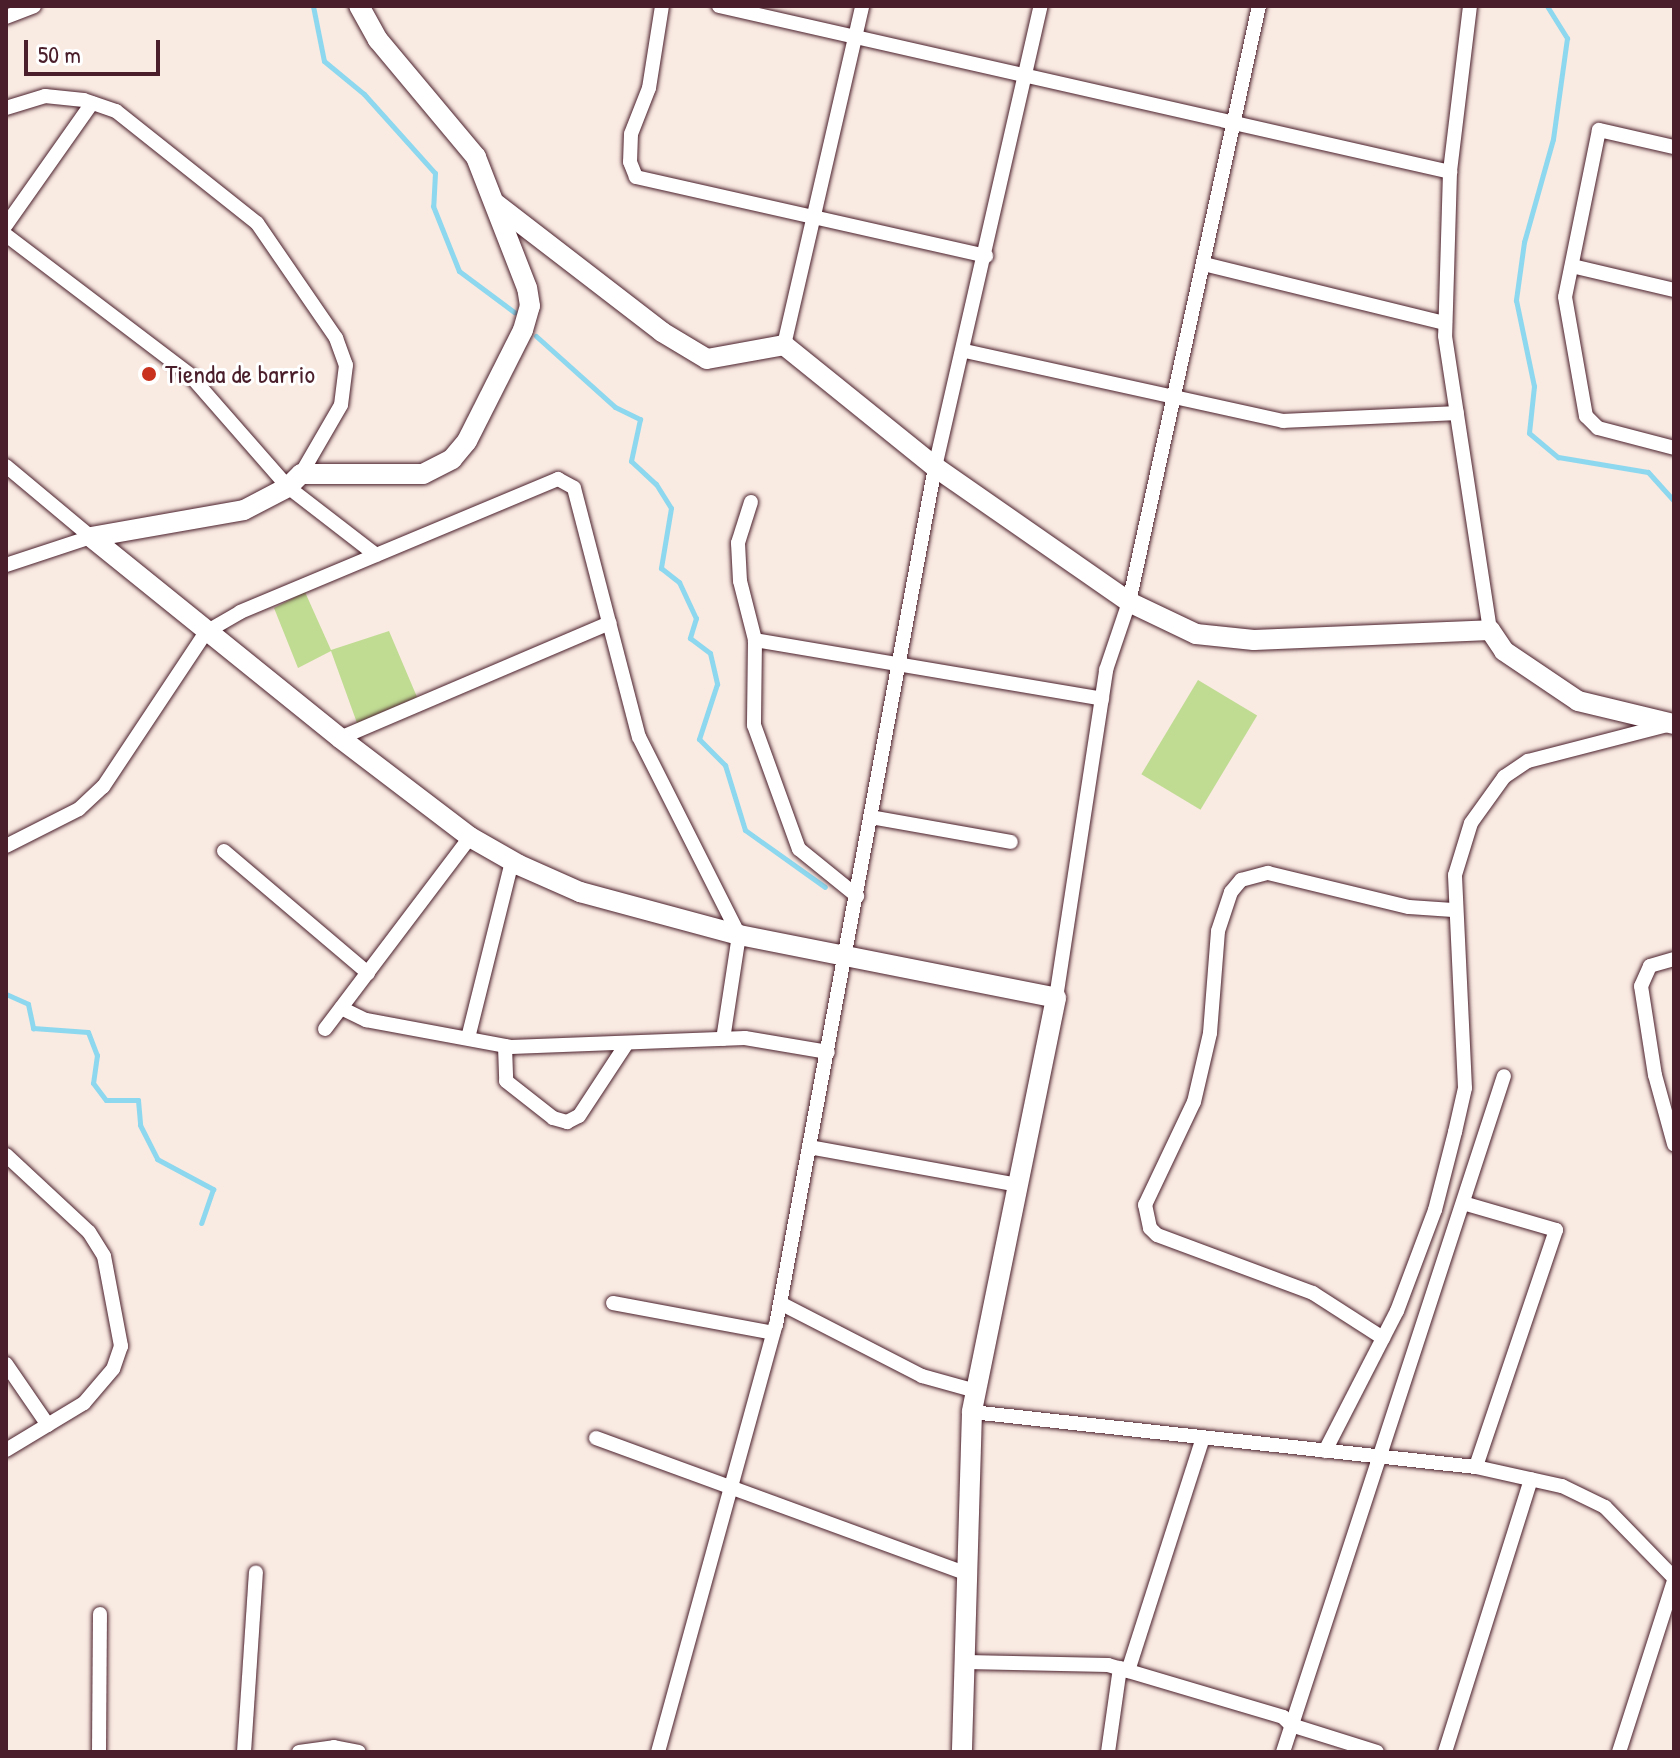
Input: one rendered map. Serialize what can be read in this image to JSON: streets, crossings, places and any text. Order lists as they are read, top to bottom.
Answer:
{
  "places": ["Tienda de barrio"],
  "scale_bar": "50 m"
}
